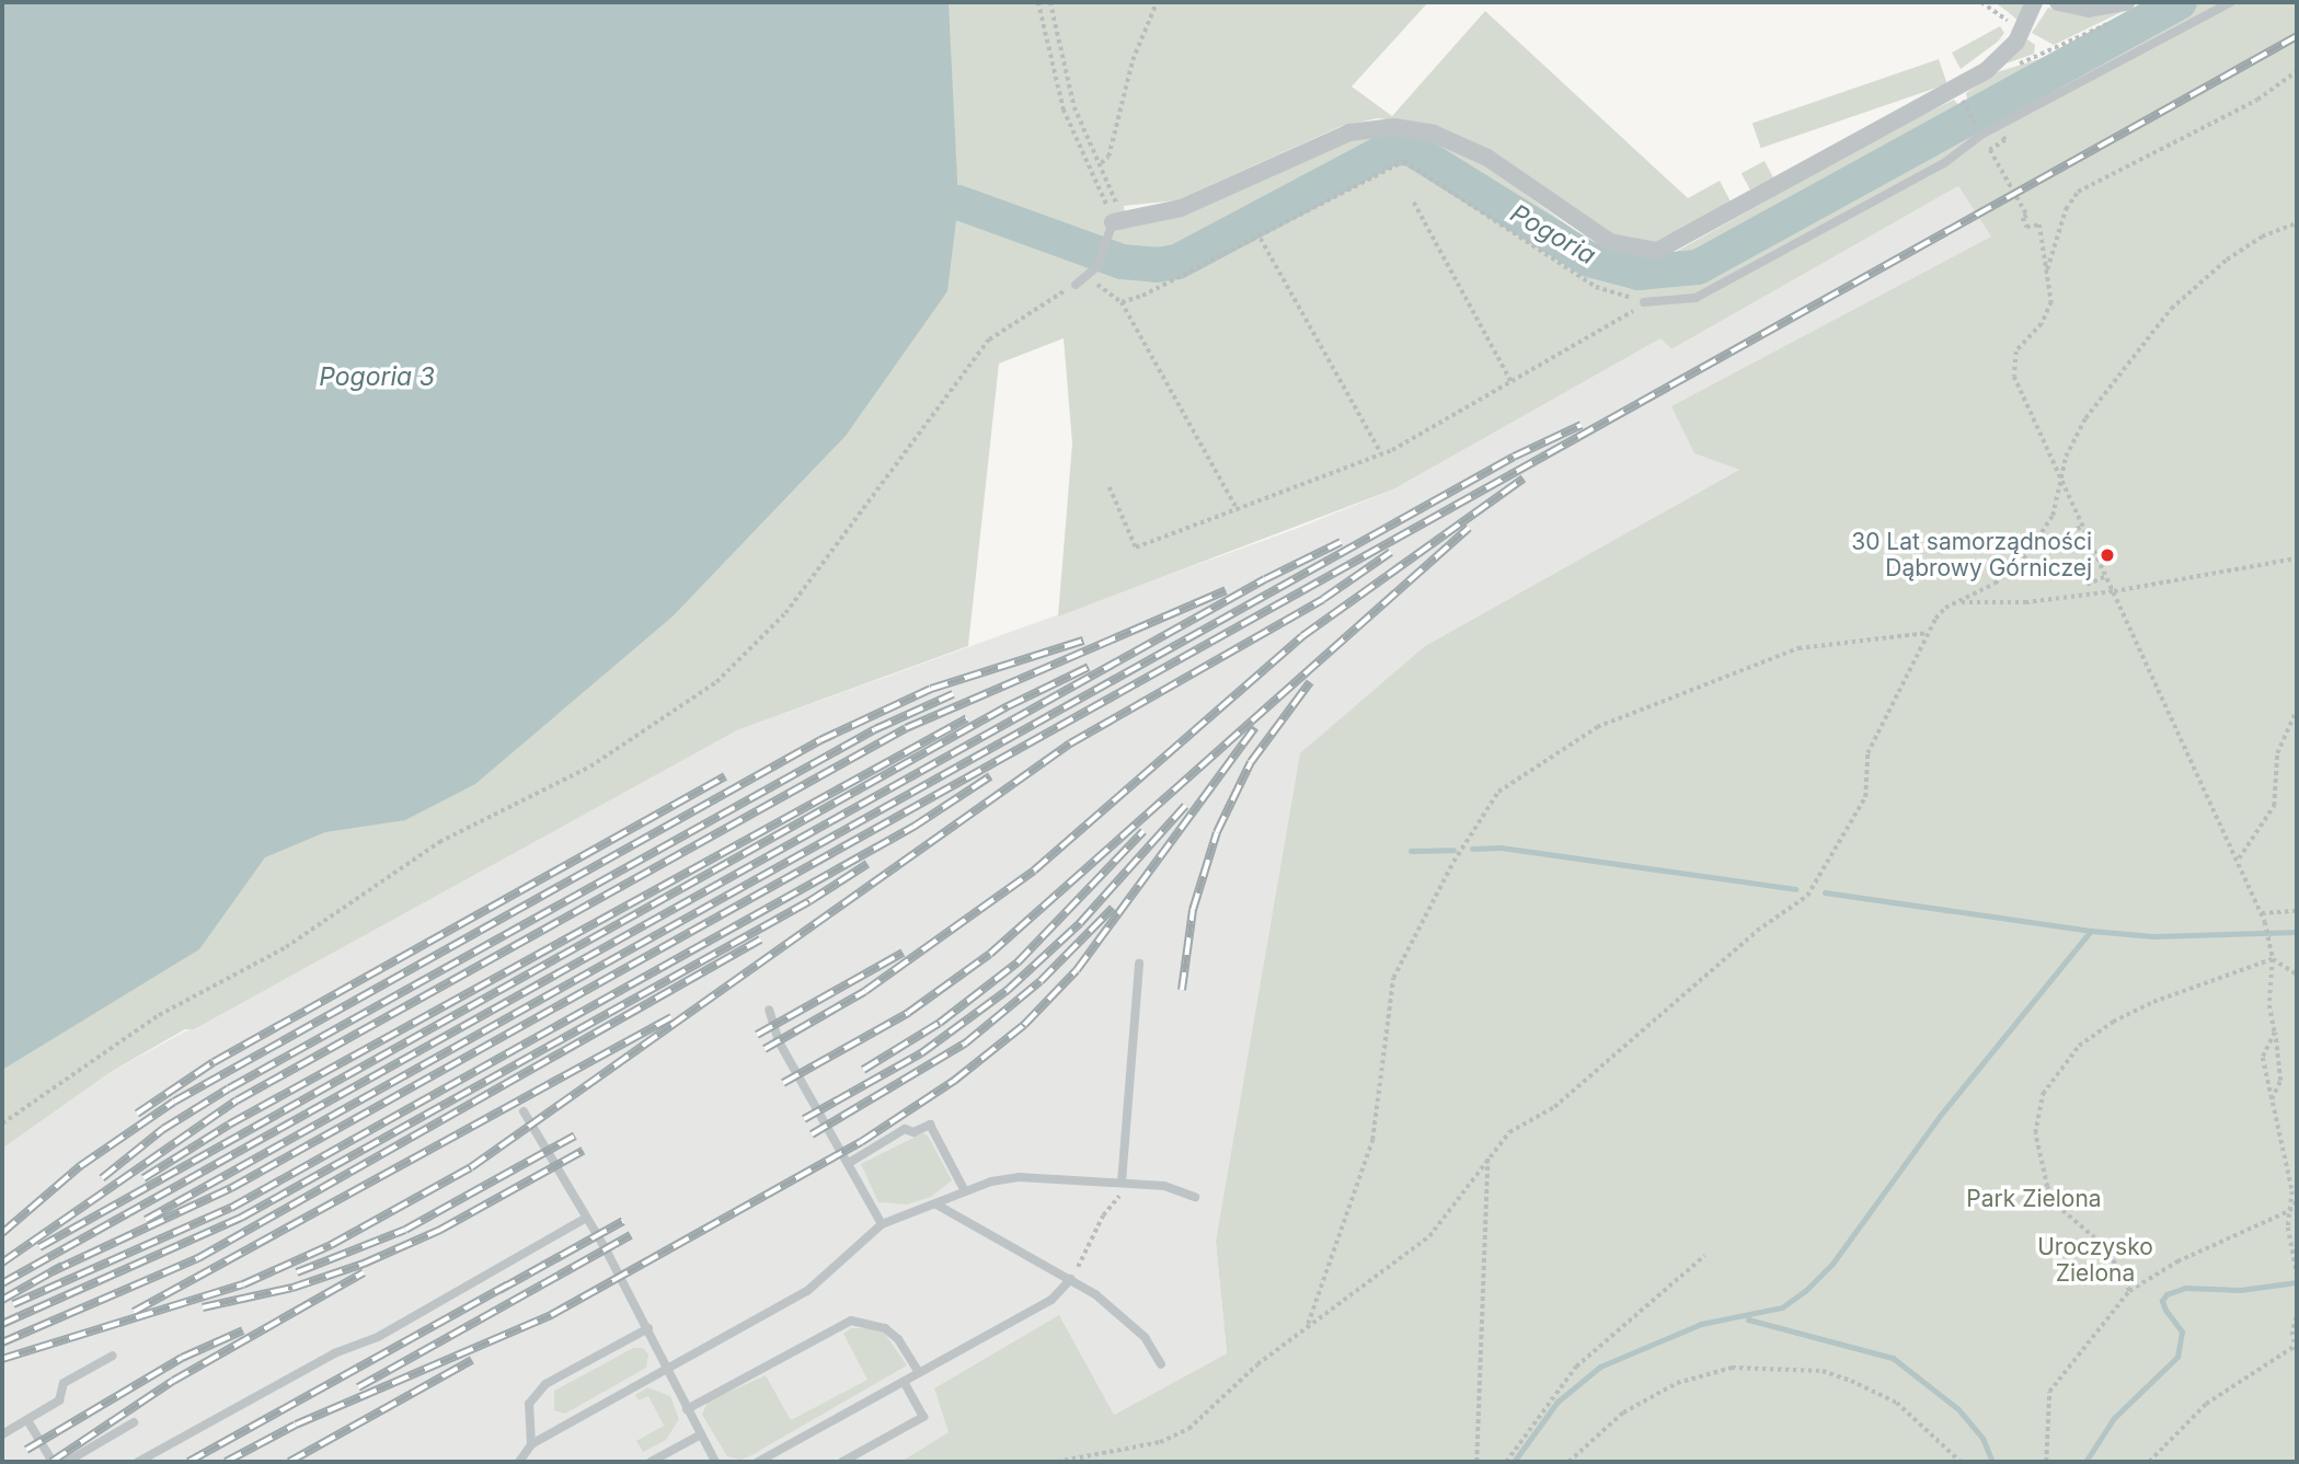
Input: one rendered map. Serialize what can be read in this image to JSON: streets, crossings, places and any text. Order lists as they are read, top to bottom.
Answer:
{
  "water": ["Pogoria", "Pogoria 3"],
  "parks": ["Park Zielona", "Uroczysko Zielona"],
  "places": ["30 Lat samorządności Dąbrowy Górniczej"]
}
